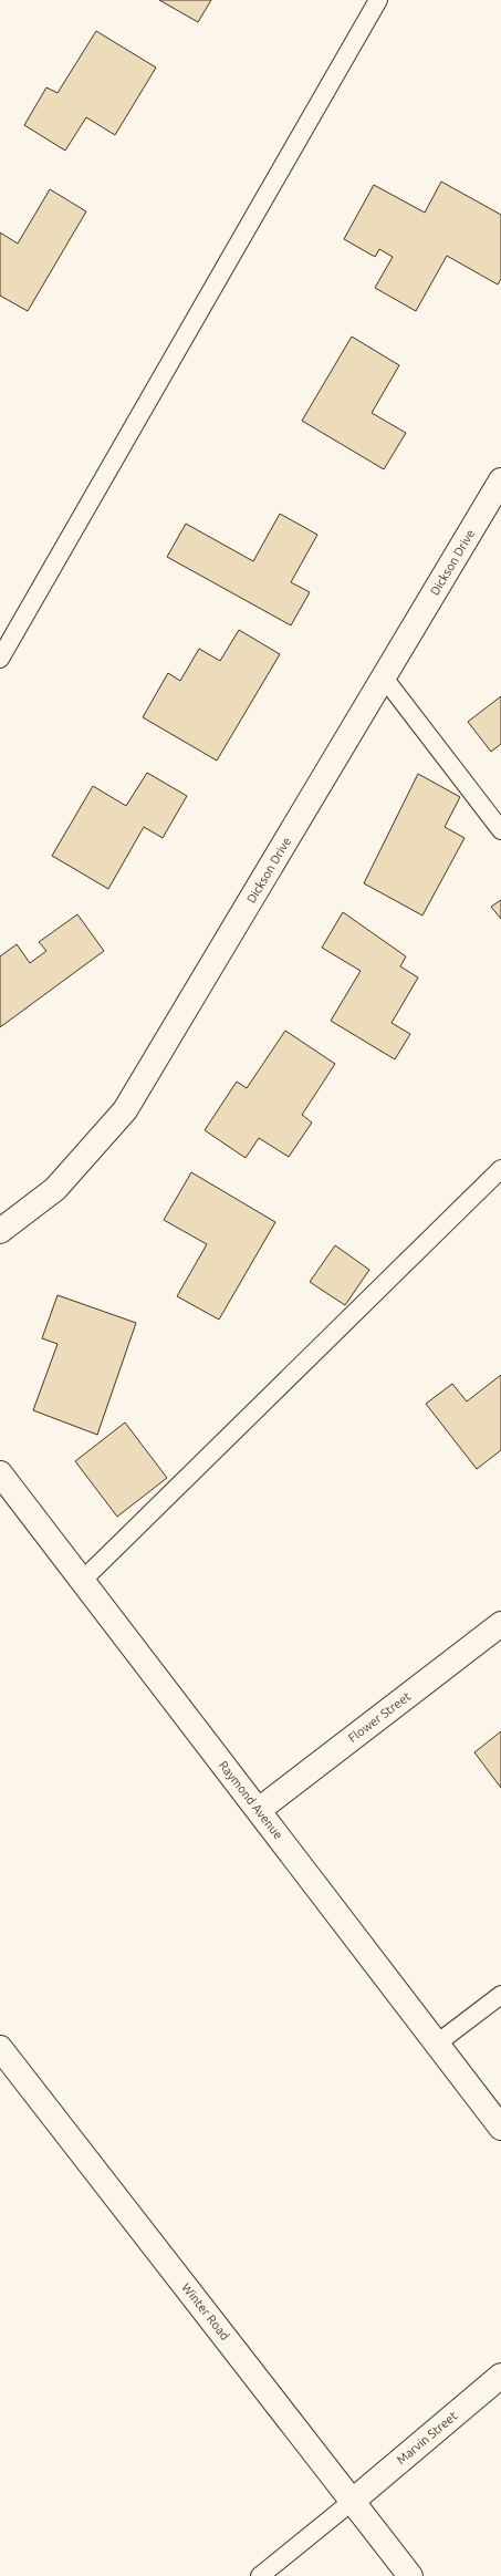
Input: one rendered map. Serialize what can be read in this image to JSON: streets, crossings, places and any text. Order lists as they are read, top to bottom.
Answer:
{
  "streets": {
    "street": [
      "Dickson Drive",
      "Flower Street",
      "Raymond Avenue",
      "Winter Road",
      "Marvin Street"
    ]
  },
  "crossings": [
    ["Flower Street", "Raymond Avenue"],
    ["Winter Road", "Marvin Street"]
  ]
}
